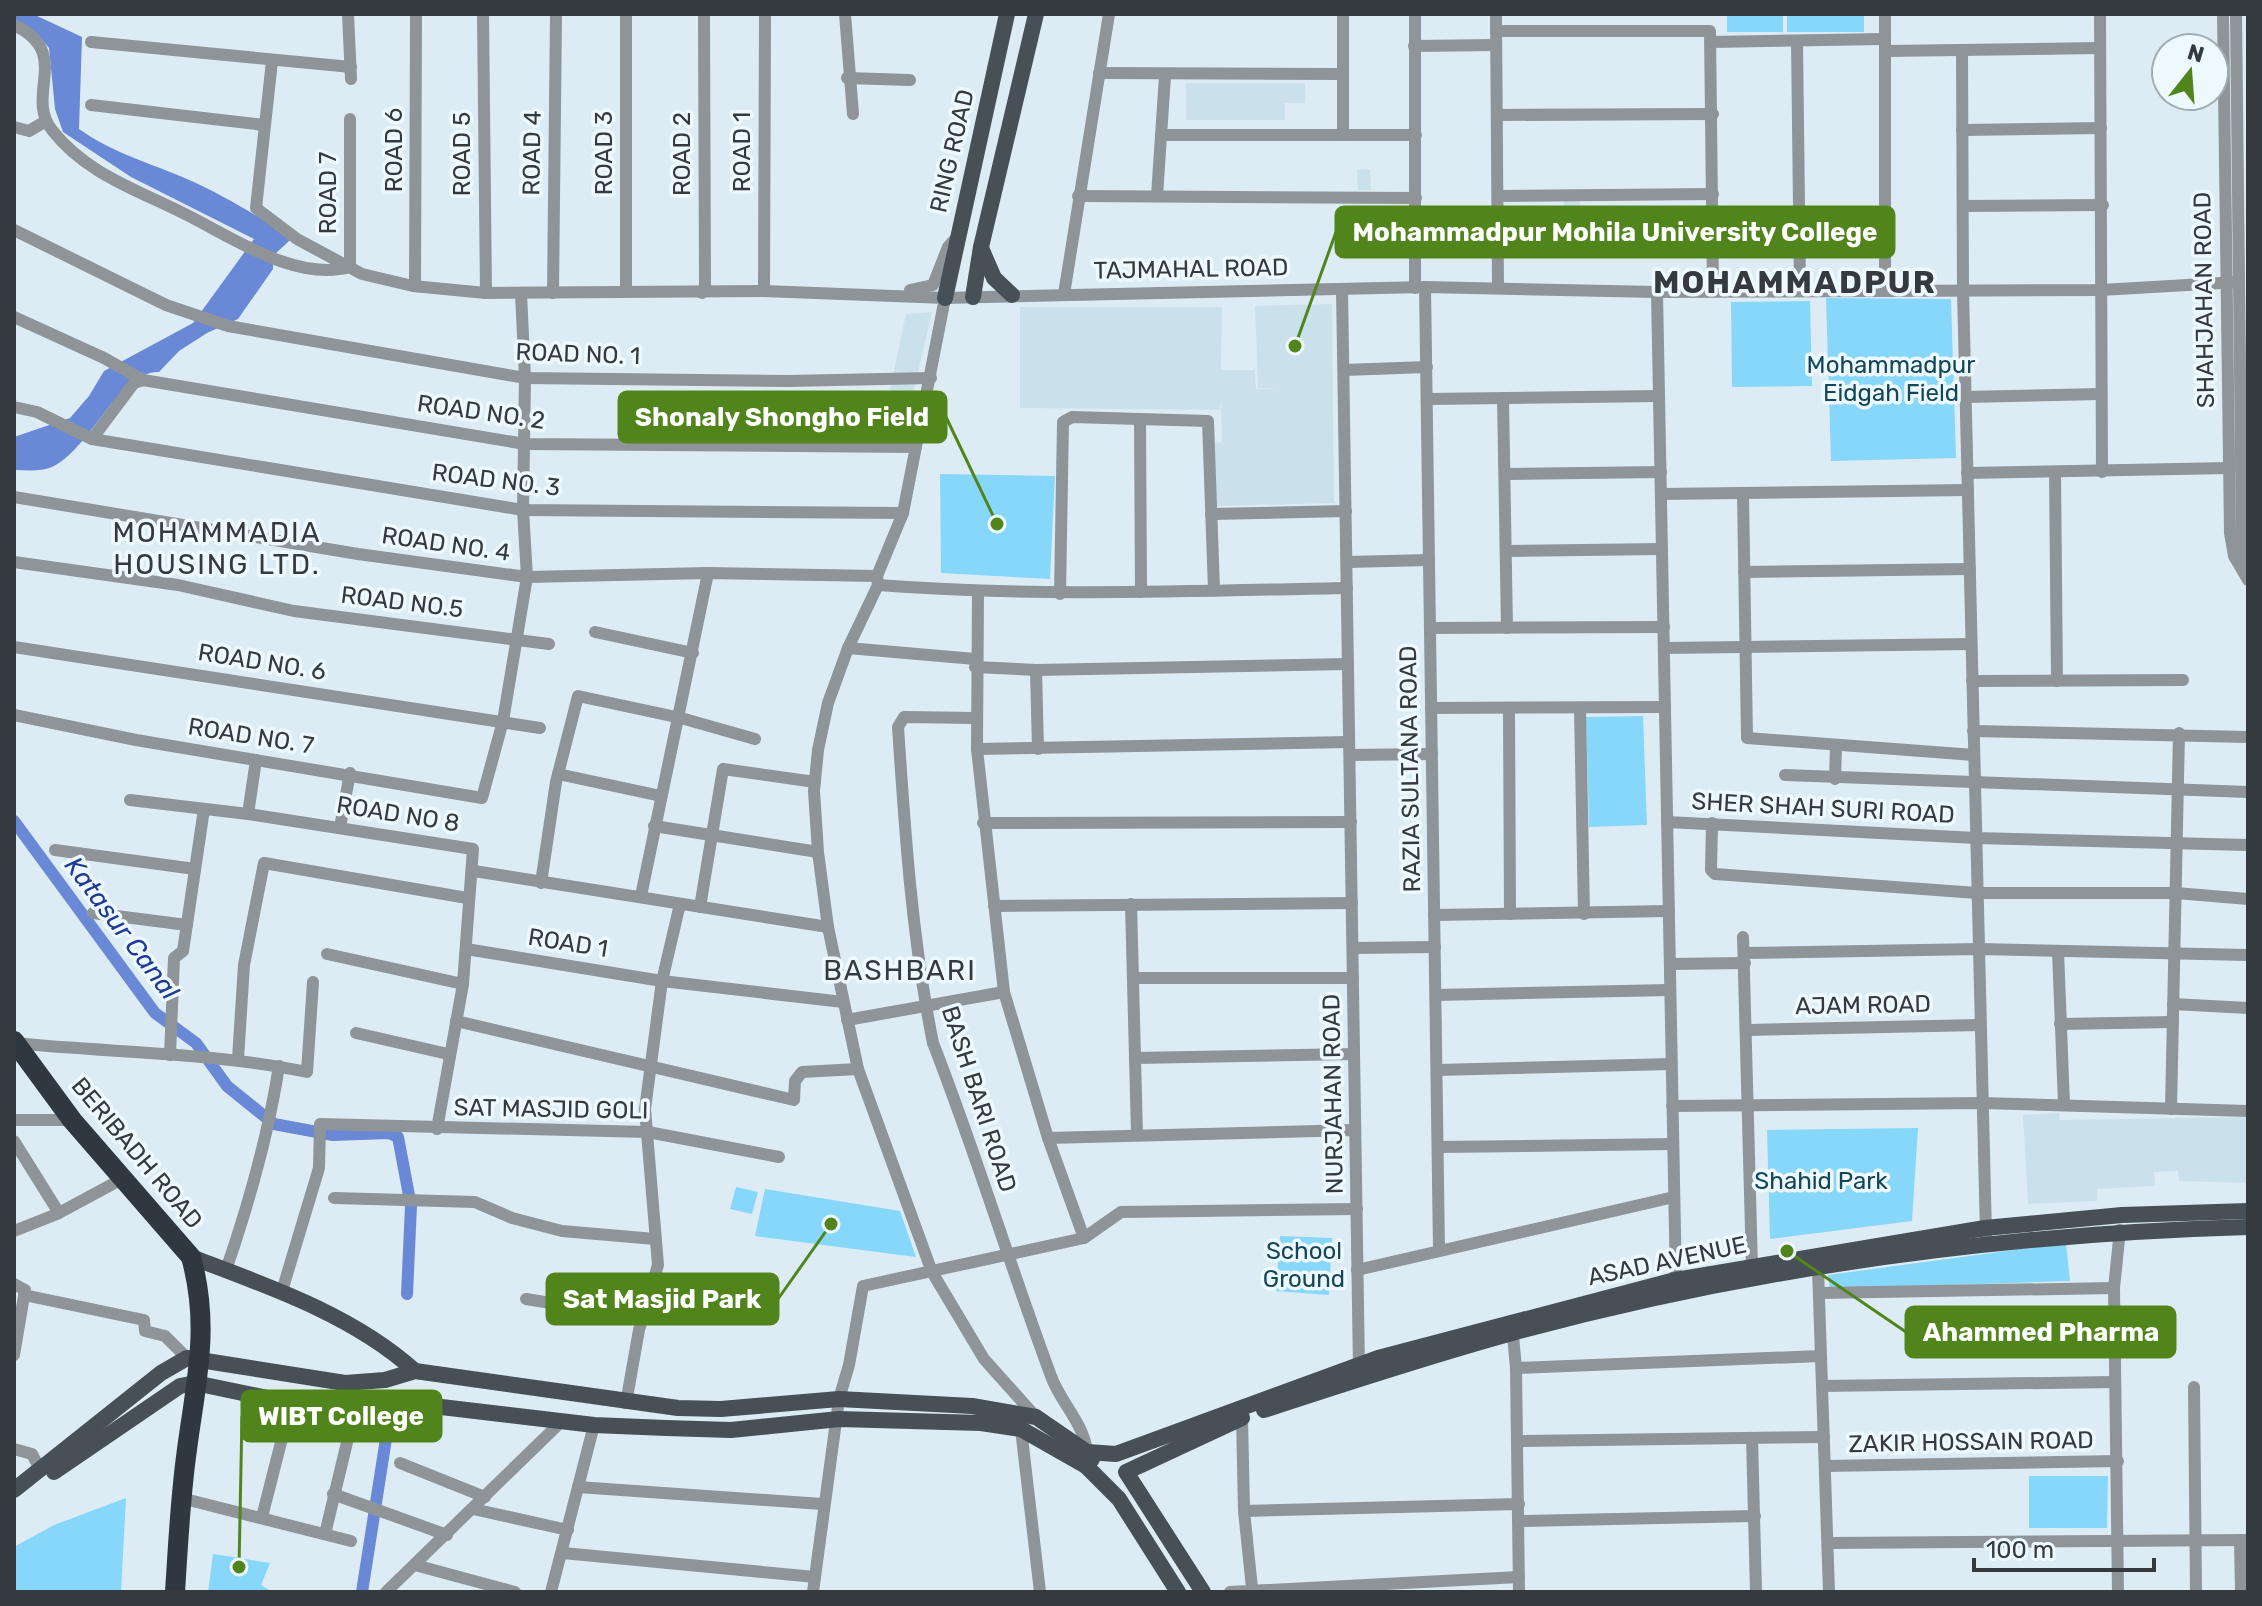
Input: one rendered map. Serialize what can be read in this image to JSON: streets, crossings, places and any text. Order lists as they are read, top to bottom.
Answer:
{
  "streets": {
    "highway": ["BERIBADH ROAD"],
    "main road": ["RING ROAD", "ASAD AVENUE"],
    "street": [
      "ROAD 6",
      "ROAD 1",
      "ROAD 4",
      "ROAD 3",
      "ROAD 5",
      "ROAD 2",
      "ROAD 7",
      "TAJMAHAL ROAD",
      "SHAHJAHAN ROAD",
      "ROAD NO. 1",
      "ROAD NO. 2",
      "ROAD NO. 3",
      "ROAD NO. 4",
      "ROAD NO.5",
      "ROAD NO. 6",
      "ROAD NO. 7",
      "RAZIA SULTANA ROAD",
      "SHER SHAH SURI ROAD",
      "ROAD NO 8",
      "AJAM ROAD",
      "NURJAHAN ROAD",
      "BASH BARI ROAD",
      "SAT MASJID GOLI",
      "ZAKIR HOSSAIN ROAD"
    ]
  },
  "crossings": [
    ["RING ROAD", "TAJMAHAL ROAD"],
    ["TAJMAHAL ROAD", "SHAHJAHAN ROAD"],
    ["TAJMAHAL ROAD", "RAZIA SULTANA ROAD"],
    ["TAJMAHAL ROAD", "SHER SHAH SURI ROAD"],
    ["TAJMAHAL ROAD", "NURJAHAN ROAD"],
    ["ROAD NO. 4", "NURJAHAN ROAD"],
    ["ROAD NO. 6", "ROAD NO. 7"],
    ["SHER SHAH SURI ROAD", "AJAM ROAD"],
    ["SHER SHAH SURI ROAD", "ASAD AVENUE"],
    ["NURJAHAN ROAD", "ASAD AVENUE"],
    ["BASH BARI ROAD", "ASAD AVENUE"],
    ["ASAD AVENUE", "ZAKIR HOSSAIN ROAD"]
  ],
  "districts": ["MOHAMMADPUR", "MOHAMMADIA HOUSING LTD.", "BASHBARI"],
  "water": ["Katasur Canal"],
  "parks": ["Mohammadpur Eidgah Field", "Shahid Park", "School Ground"],
  "places": [
    "Mohammadpur Mohila University College",
    "Shonaly Shongho Field",
    "Sat Masjid Park",
    "Ahammed Pharma",
    "WIBT College"
  ],
  "scale_bar": "100 m",
  "north": "top"
}
